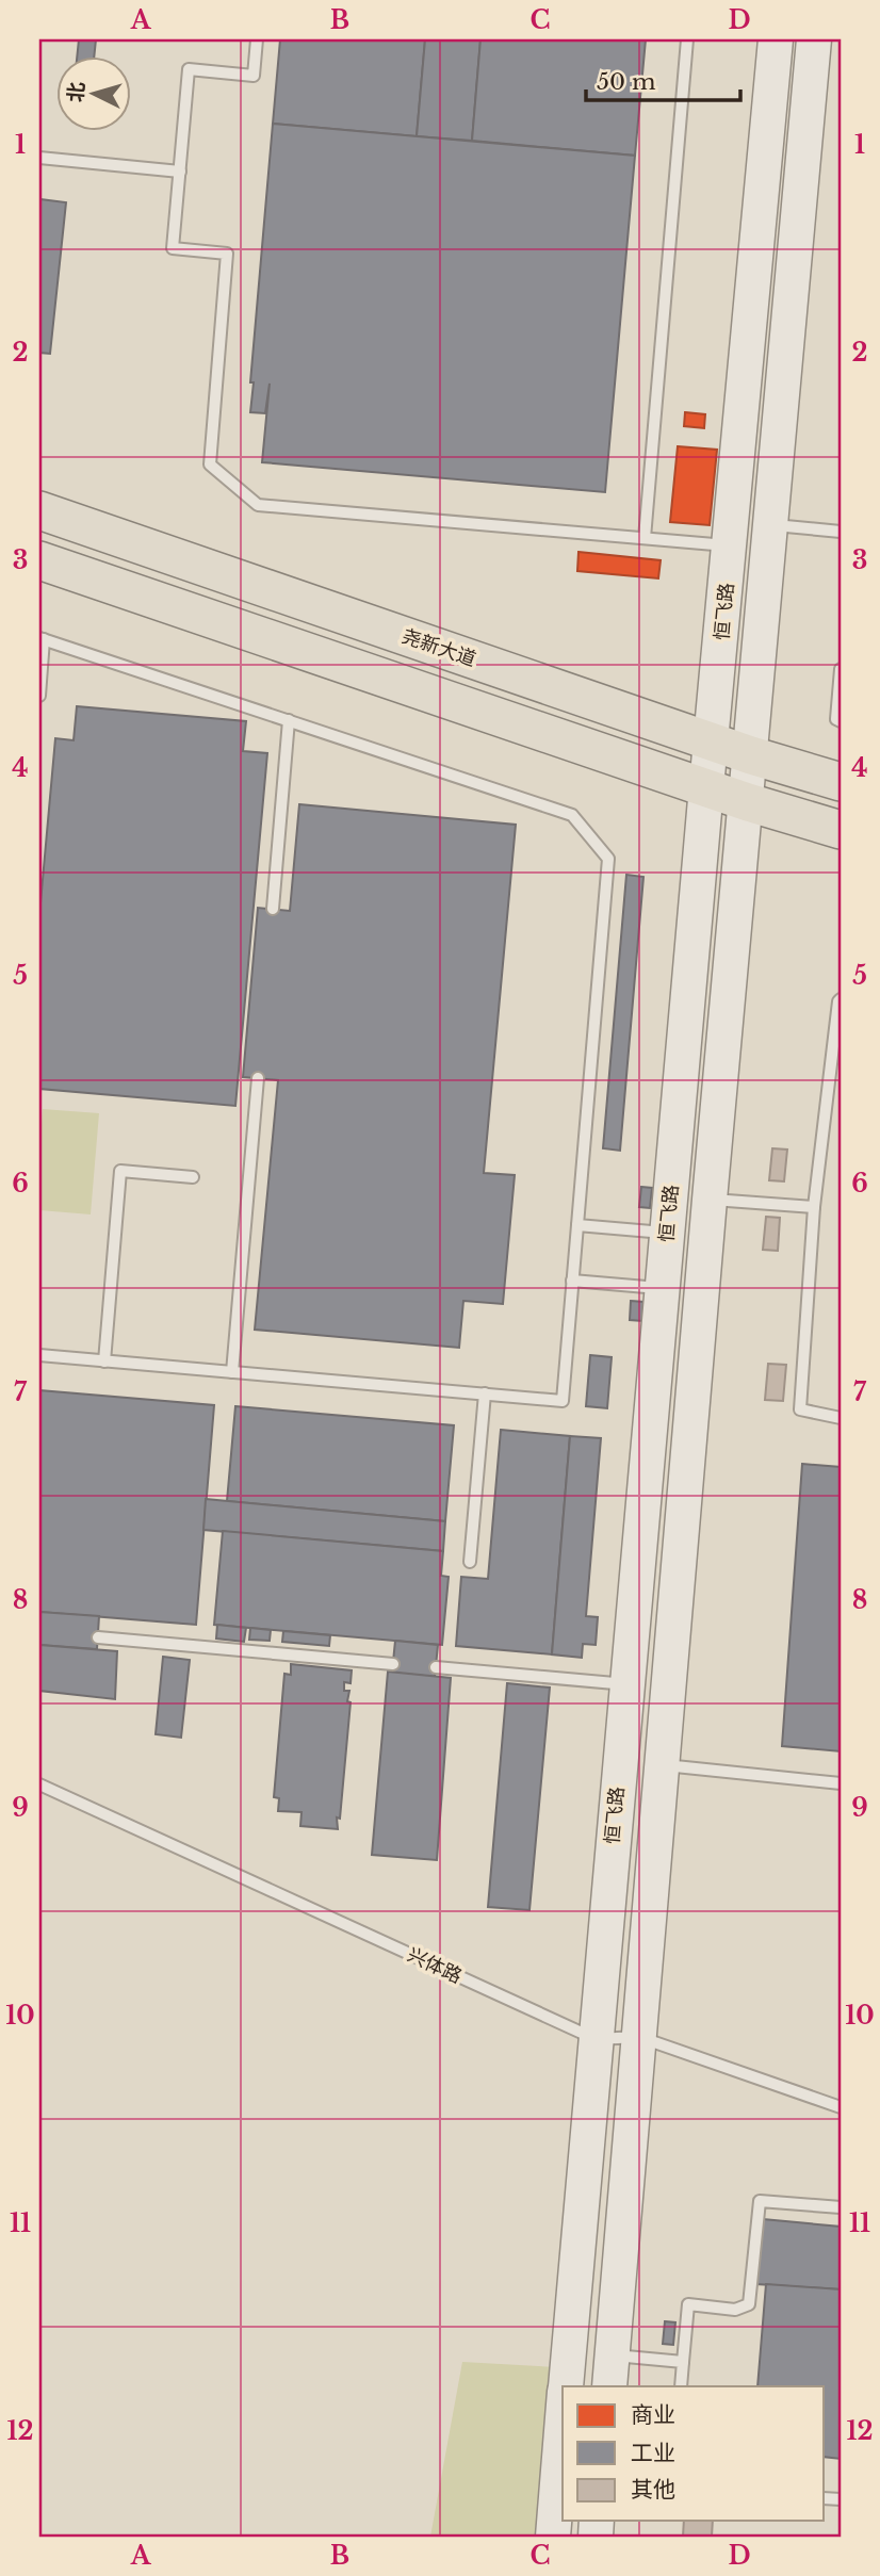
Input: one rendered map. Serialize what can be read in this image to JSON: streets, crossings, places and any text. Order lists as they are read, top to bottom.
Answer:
{
  "streets": {
    "main road": ["恒飞路", "尧新大道"],
    "lane": ["兴体路"]
  },
  "crossings": [
    ["恒飞路", "尧新大道"],
    ["恒飞路", "兴体路"]
  ],
  "legend": ["商业", "工业", "其他"],
  "scale_bar": "50 m",
  "north": "left",
  "grid": {
    "columns": [
      "A",
      "B",
      "C",
      "D"
    ],
    "rows": [
      "1",
      "2",
      "3",
      "4",
      "5",
      "6",
      "7",
      "8",
      "9",
      "10",
      "11",
      "12"
    ]
  }
}
